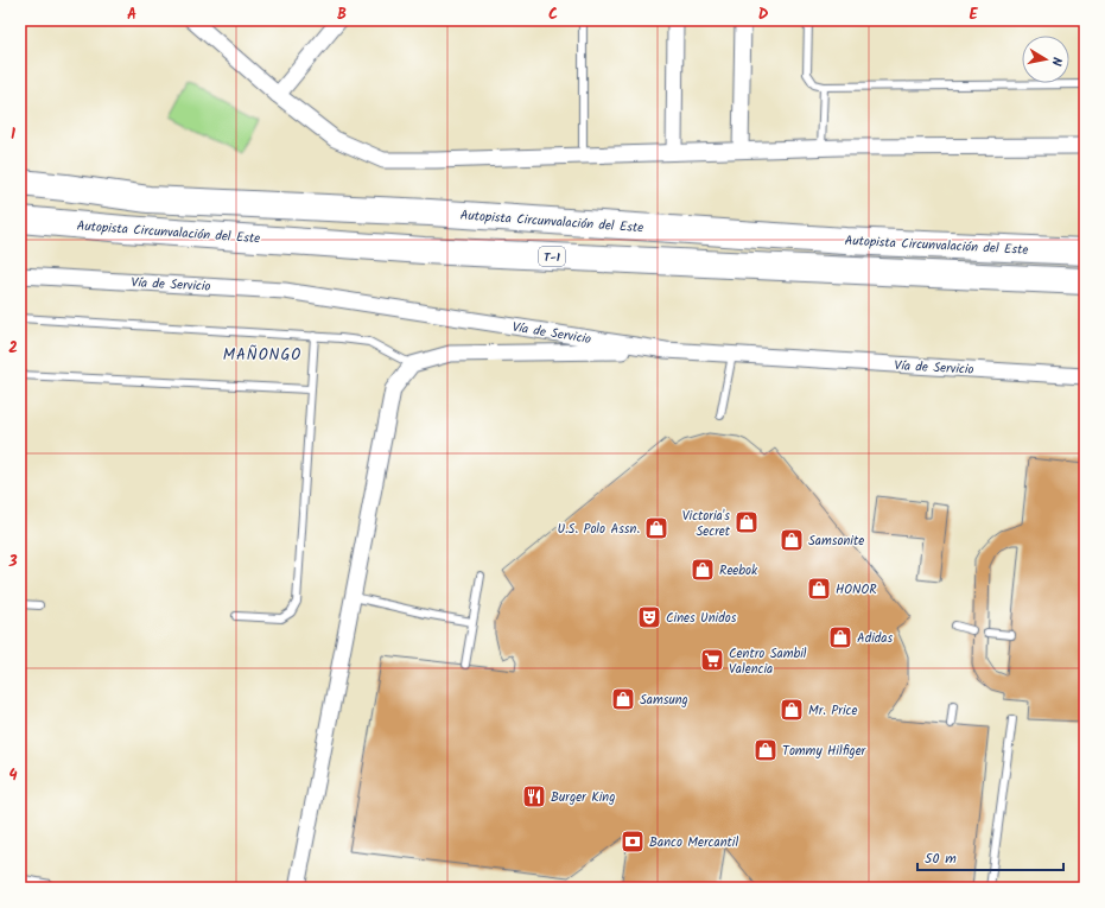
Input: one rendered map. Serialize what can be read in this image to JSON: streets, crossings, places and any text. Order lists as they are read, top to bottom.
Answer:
{
  "streets": {
    "highway": ["Autopista Circunvalación del Este", "T-1"],
    "street": ["Vía de Servicio"]
  },
  "districts": ["MAÑONGO"],
  "places": {
    "shop": [
      "Victoria's Secret",
      "U.S. Polo Assn.",
      "Samsonite",
      "Reebok",
      "HONOR",
      "Adidas",
      "Samsung",
      "Mr. Price",
      "Tommy Hilfiger"
    ],
    "theatre": ["Cines Unidos"],
    "supermarket": ["Centro Sambil Valencia"],
    "restaurant": ["Burger King"],
    "bank": ["Banco Mercantil"]
  },
  "scale_bar": "50 m",
  "north": "right",
  "grid": {
    "columns": [
      "A",
      "B",
      "C",
      "D",
      "E"
    ],
    "rows": [
      "1",
      "2",
      "3",
      "4"
    ]
  }
}
